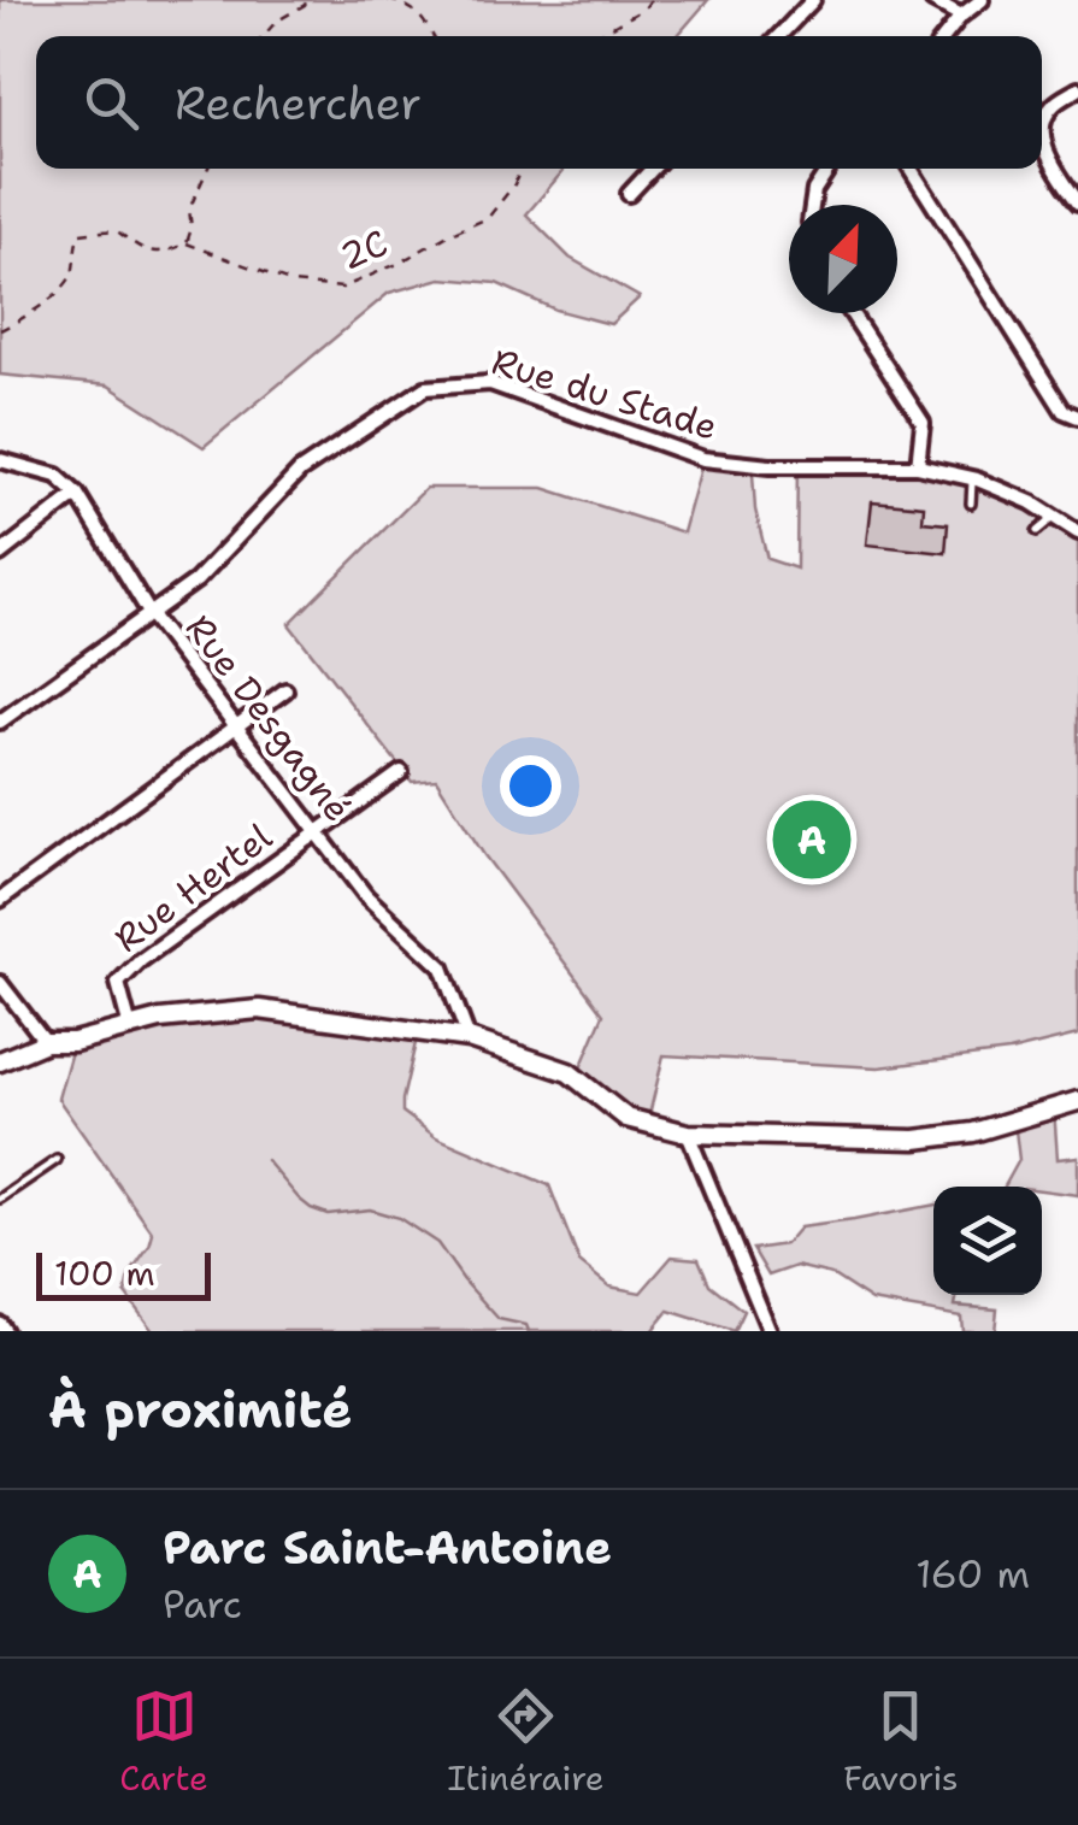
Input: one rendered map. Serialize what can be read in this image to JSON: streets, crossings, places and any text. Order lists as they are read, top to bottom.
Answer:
{
  "streets": {
    "street": ["Rue du Stade", "Rue Desgagné", "Rue Hertel"],
    "path": ["2C"]
  },
  "crossings": [
    ["Rue du Stade", "Rue Desgagné"],
    ["Rue Desgagné", "Rue Hertel"]
  ],
  "scale_bar": "100 m",
  "north": "top right",
  "page": {
    "search": "Rechercher",
    "pins": "A",
    "scale": "100 m",
    "heading": "À proximité",
    "list": [
      {
        "mark": "A",
        "name": "Parc Saint-Antoine",
        "note": "Parc",
        "value": "160 m"
      }
    ],
    "nav": ["Carte", "Itinéraire", "Favoris"]
  }
}
